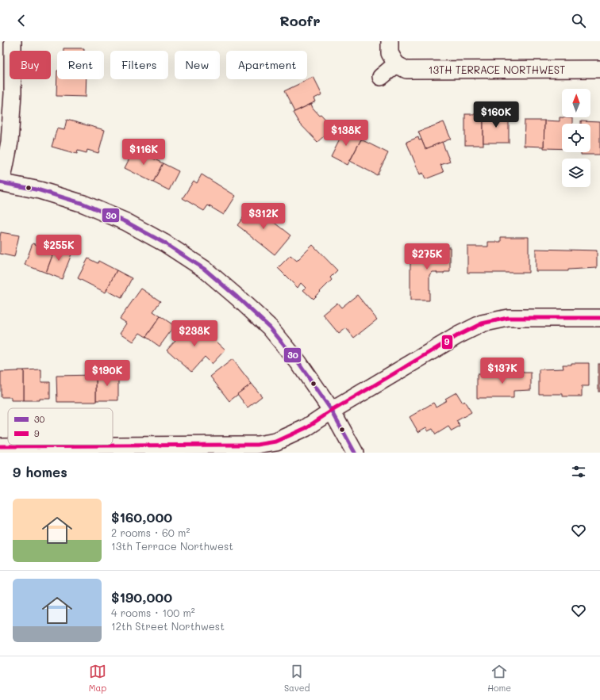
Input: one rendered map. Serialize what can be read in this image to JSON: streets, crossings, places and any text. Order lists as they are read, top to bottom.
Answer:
{
  "streets": {
    "street": ["13TH TERRACE NORTHWEST"]
  },
  "lines": ["transit line 30", "transit line 9"],
  "legend": ["30", "9"],
  "north": "top",
  "page": {
    "header": "Roofr",
    "chip": [
      "Buy",
      "Rent",
      "Filters",
      "New",
      "Apartment"
    ],
    "price": [
      "$160K",
      "$138K",
      "$116K",
      "$312K",
      "$255K",
      "$275K",
      "$238K",
      "$137K",
      "$190K"
    ],
    "heading": "9 homes",
    "list": [
      {
        "name": "$160,000",
        "note": "2 rooms · 60 m² · 13th Terrace Northwest"
      },
      {
        "name": "$190,000",
        "note": "4 rooms · 100 m² · 12th Street Northwest"
      }
    ],
    "tabs": ["Map", "Saved", "Home"]
  }
}
